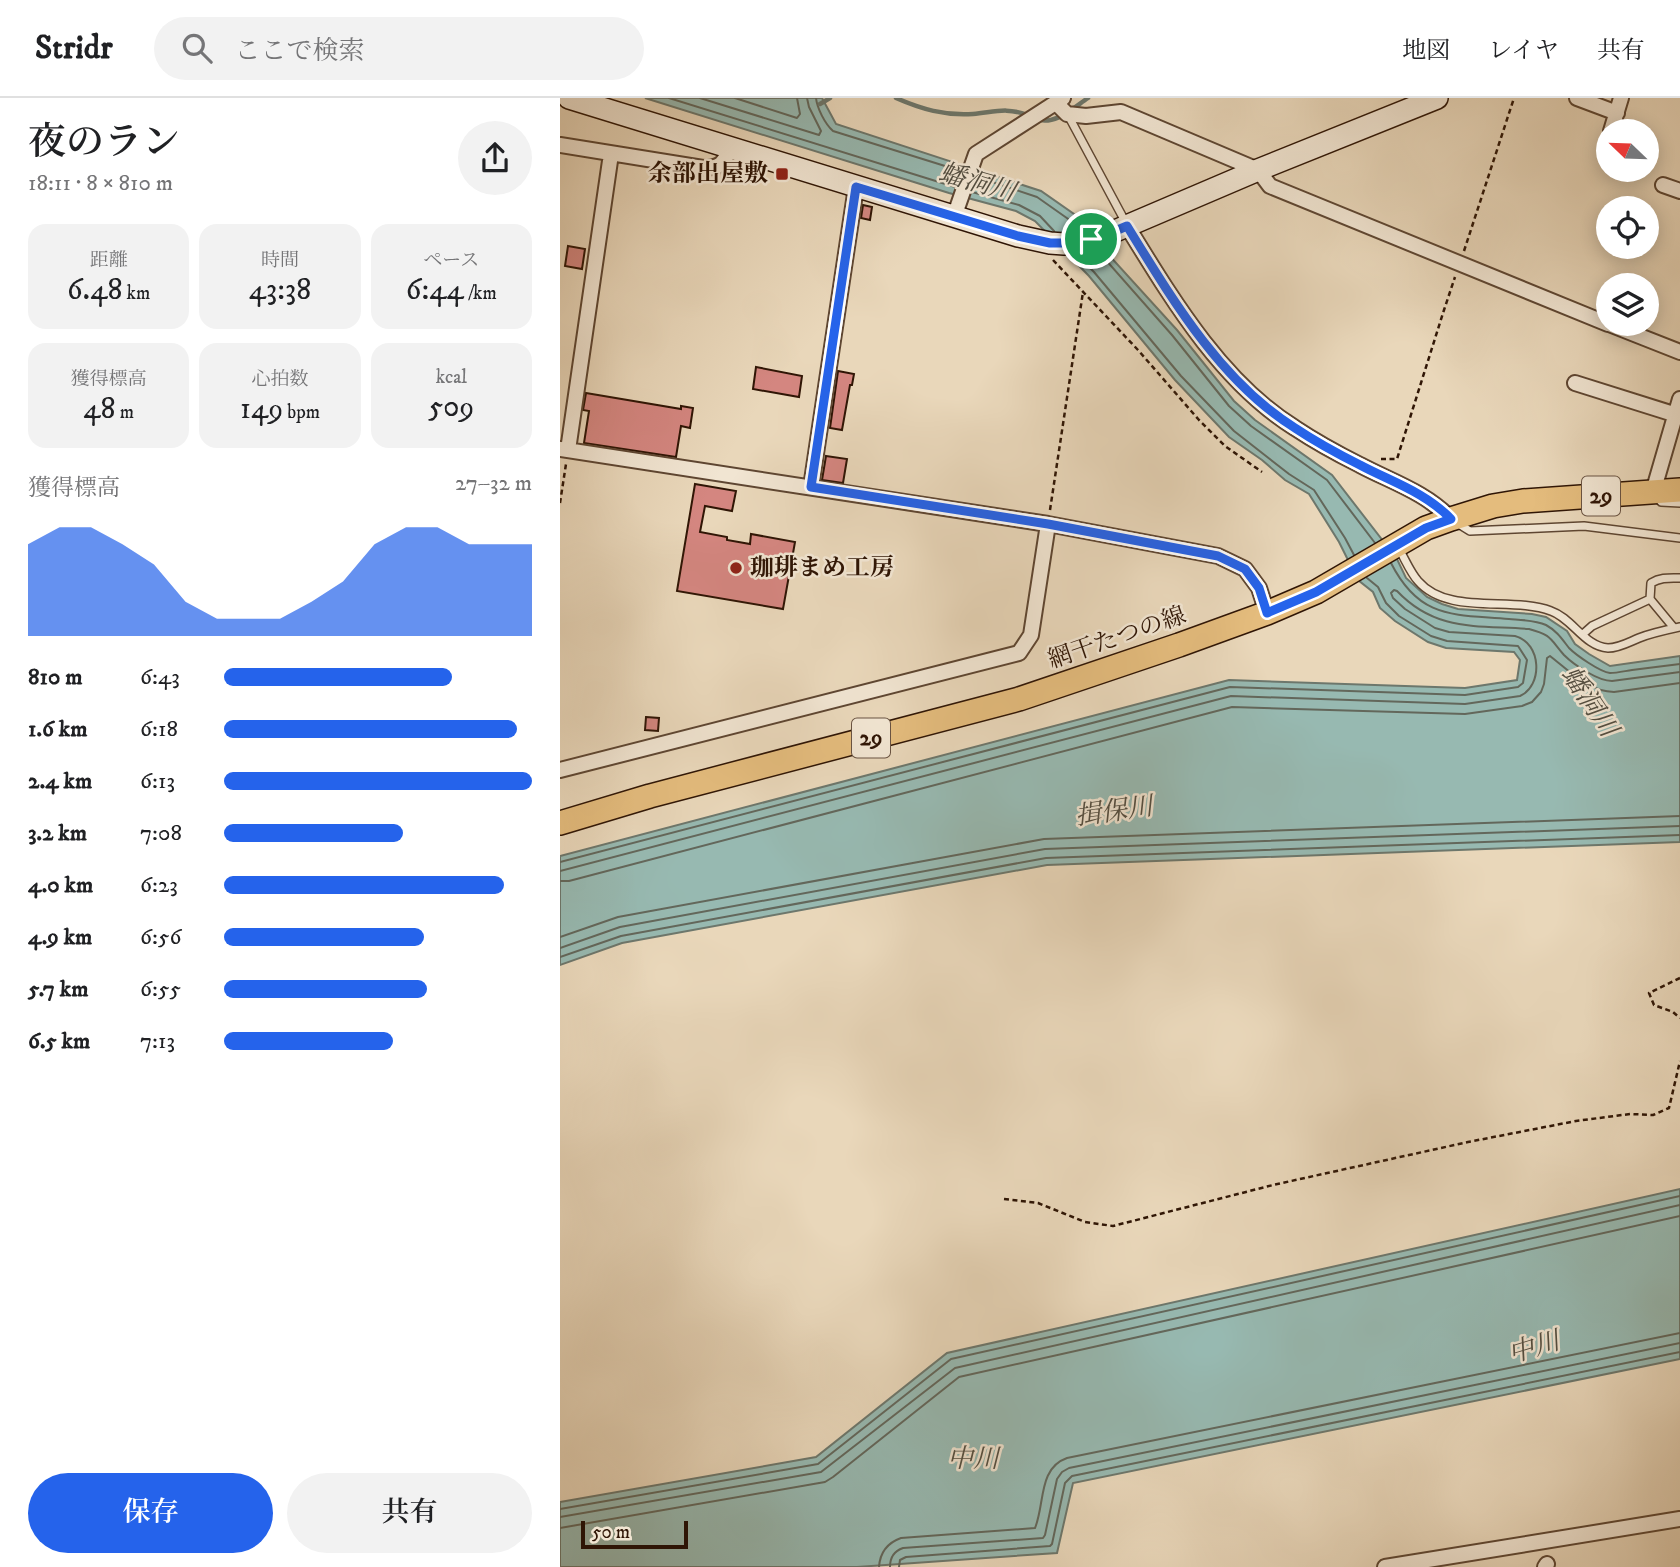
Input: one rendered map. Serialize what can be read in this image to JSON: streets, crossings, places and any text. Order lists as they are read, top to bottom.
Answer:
{
  "streets": {
    "main road": ["29", "網干たつの線"]
  },
  "water": ["蟠洞川", "揖保川", "中川"],
  "places": {
    "transit": ["余部出屋敷"],
    "other": ["珈琲まめ工房"]
  },
  "scale_bar": "50 m",
  "north": "top left",
  "page": {
    "header": "Stridr",
    "search": "ここで検索",
    "nav": ["地図", "レイヤ", "共有"],
    "heading": ["夜のラン", "18:11 · 8 × 810 m"],
    "stats": [
      ["距離", "6.48 km"],
      ["時間", "43:38"],
      ["ペース", "6:44 /km"],
      ["獲得標高", "48 m"],
      ["心拍数", "149 bpm"],
      ["kcal", "509"]
    ],
    "chart": ["獲得標高", "27–32 m"],
    "list": [
      {
        "name": "810 m",
        "note": "6:43"
      },
      {
        "name": "1.6 km",
        "note": "6:18"
      },
      {
        "name": "2.4 km",
        "note": "6:13"
      },
      {
        "name": "3.2 km",
        "note": "7:08"
      },
      {
        "name": "4.0 km",
        "note": "6:23"
      },
      {
        "name": "4.9 km",
        "note": "6:56"
      },
      {
        "name": "5.7 km",
        "note": "6:55"
      },
      {
        "name": "6.5 km",
        "note": "7:13"
      }
    ],
    "buttons": ["保存", "共有"],
    "scale": "50 m"
  }
}
